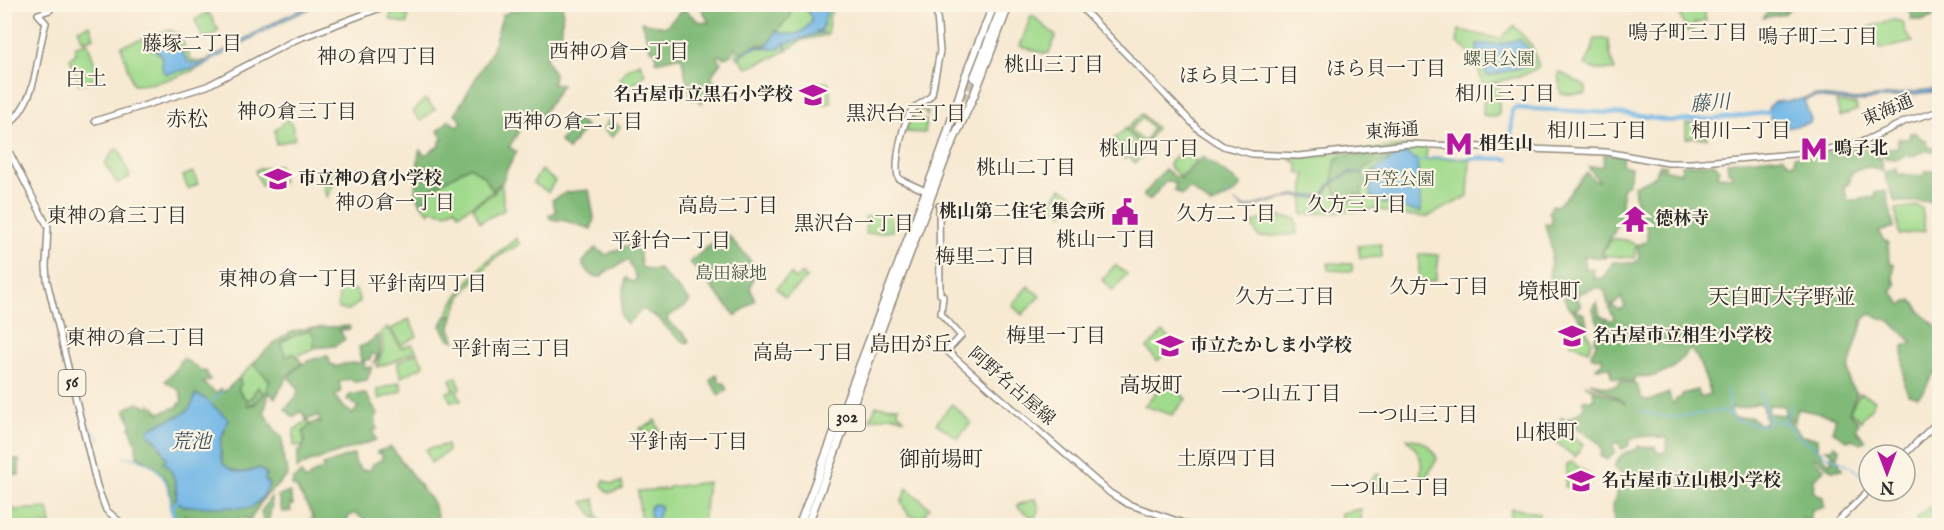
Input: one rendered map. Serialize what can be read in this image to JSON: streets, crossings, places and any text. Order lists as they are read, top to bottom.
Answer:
{
  "streets": {
    "highway": ["302"],
    "main road": ["東海通", "56", "阿野名古屋線"]
  },
  "districts": [
    "鳴子町三丁目",
    "鳴子町二丁目",
    "藤塚二丁目",
    "西神の倉一丁目",
    "神の倉四丁目",
    "桃山三丁目",
    "ほら貝一丁目",
    "ほら貝二丁目",
    "白土",
    "相川三丁目",
    "神の倉三丁目",
    "黒沢台三丁目",
    "赤松",
    "西神の倉二丁目",
    "相川二丁目",
    "相川一丁目",
    "桃山四丁目",
    "桃山二丁目",
    "神の倉一丁目",
    "久方三丁目",
    "高島二丁目",
    "久方二丁目",
    "東神の倉三丁目",
    "黒沢台一丁目",
    "桃山一丁目",
    "平針台一丁目",
    "梅里二丁目",
    "東神の倉一丁目",
    "平針南四丁目",
    "久方一丁目",
    "境根町",
    "久方二丁目",
    "天白町大字野並",
    "梅里一丁目",
    "東神の倉二丁目",
    "島田が丘",
    "平針南三丁目",
    "高島一丁目",
    "高坂町",
    "一つ山五丁目",
    "一つ山三丁目",
    "山根町",
    "平針南一丁目",
    "土原四丁目",
    "御前場町",
    "一つ山二丁目"
  ],
  "water": ["藤川", "荒池"],
  "parks": ["螺貝公園", "戸笠公園", "島田緑地"],
  "places": {
    "school or university": [
      "名古屋市立黒石小学校",
      "市立神の倉小学校",
      "名古屋市立相生小学校",
      "市立たかしま小学校",
      "名古屋市立山根小学校"
    ],
    "metro station": ["相生山", "鳴子北"],
    "public building": ["桃山第二住宅 集会所"],
    "temple": ["徳林寺"]
  },
  "north": "bottom"
}
